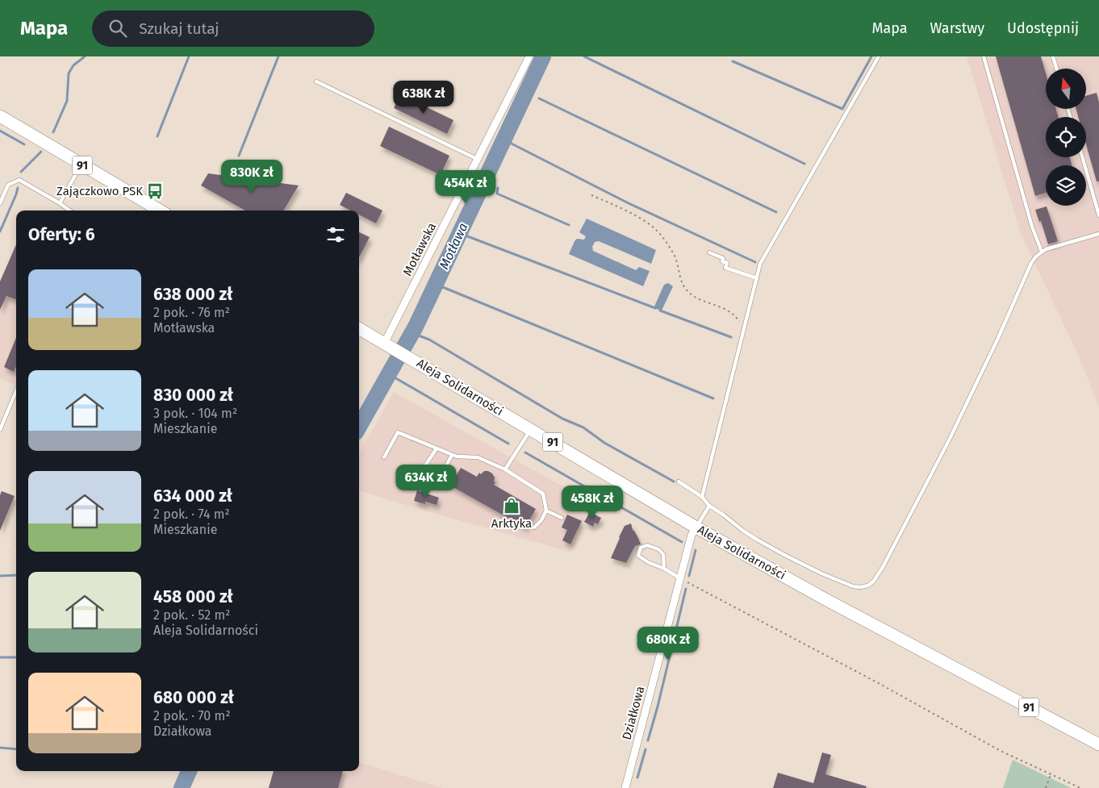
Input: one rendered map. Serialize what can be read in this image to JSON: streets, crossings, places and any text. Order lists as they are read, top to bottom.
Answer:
{
  "streets": {
    "main road": ["91", "Aleja Solidarności"],
    "street": ["Motławska", "Działkowa"]
  },
  "crossings": [
    ["91", "Motławska"],
    ["91", "Aleja Solidarności"],
    ["Motławska", "Aleja Solidarności"],
    ["Aleja Solidarności", "Działkowa"]
  ],
  "water": ["Motława"],
  "places": {
    "bus stop": ["Zajączkowo PSK"],
    "shop": ["Arktyka"]
  },
  "north": "top",
  "page": {
    "header": "Mapa",
    "search": "Szukaj tutaj",
    "nav": ["Mapa", "Warstwy", "Udostępnij"],
    "price": [
      "638K zł",
      "830K zł",
      "454K zł",
      "634K zł",
      "458K zł",
      "680K zł"
    ],
    "heading": "Oferty: 6",
    "list": [
      {
        "name": "638 000 zł",
        "note": "2 pok. · 76 m² · Motławska"
      },
      {
        "name": "830 000 zł",
        "note": "3 pok. · 104 m² · Mieszkanie"
      },
      {
        "name": "634 000 zł",
        "note": "2 pok. · 74 m² · Mieszkanie"
      },
      {
        "name": "458 000 zł",
        "note": "2 pok. · 52 m² · Aleja Solidarności"
      },
      {
        "name": "680 000 zł",
        "note": "2 pok. · 70 m² · Działkowa"
      }
    ]
  }
}
